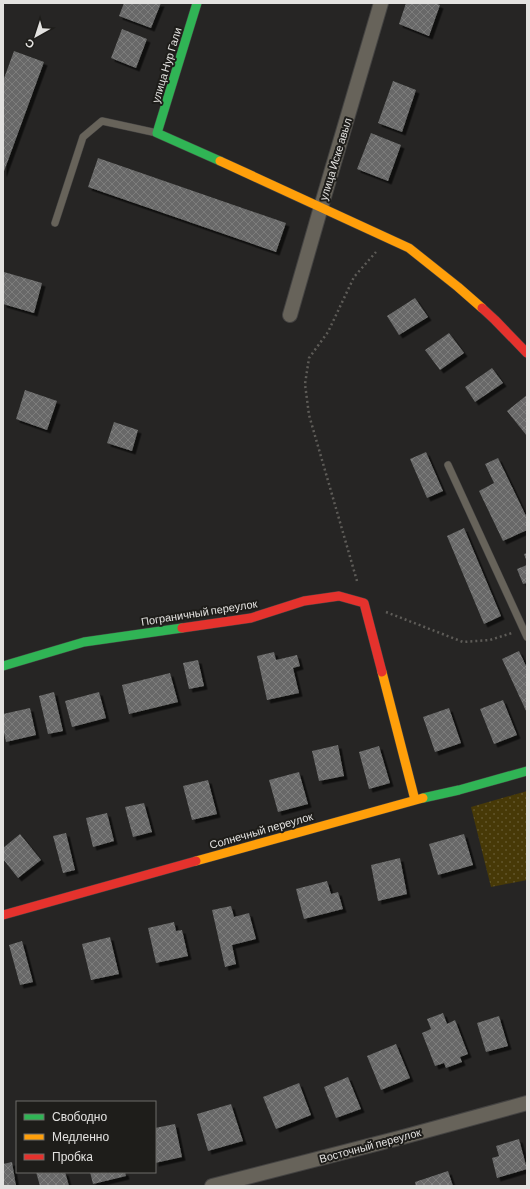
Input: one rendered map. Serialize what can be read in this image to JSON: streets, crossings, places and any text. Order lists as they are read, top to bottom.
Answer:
{
  "streets": {
    "street": [
      "улица Нур Гали",
      "улица Иске авыл",
      "Пограничный переулок",
      "Солнечный переулок",
      "Восточный переулок"
    ]
  },
  "legend": ["Свободно", "Медленно", "Пробка"],
  "north": "bottom left"
}
